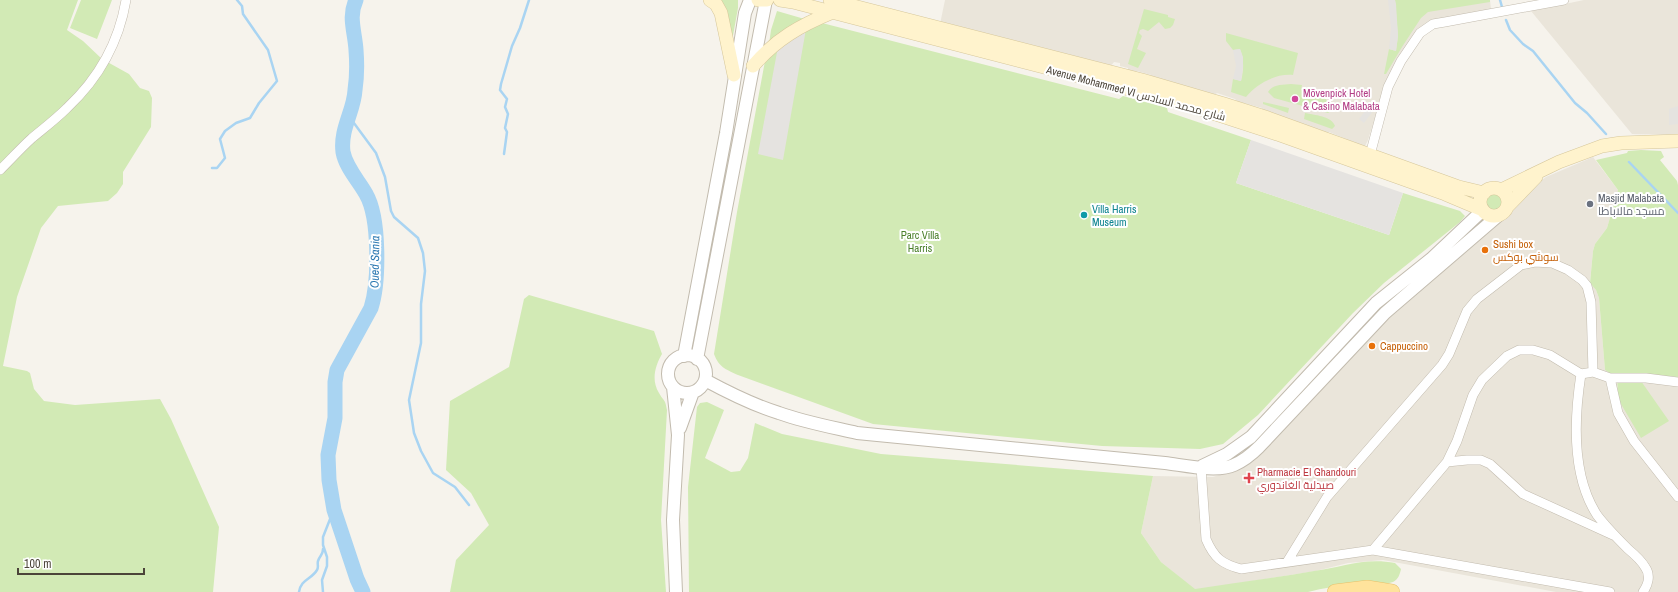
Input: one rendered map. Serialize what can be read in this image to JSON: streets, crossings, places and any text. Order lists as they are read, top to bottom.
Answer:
{
  "streets": {
    "main road": ["Avenue Mohammed VI شارع محمد السادس"]
  },
  "water": ["Oued Sania"],
  "parks": ["Parc Villa Harris"],
  "places": {
    "other": [
      "Mövenpick Hotel & Casino Malabata",
      "Masjid Malabata مسجد مالاباطا",
      "Villa Harris Museum",
      "Sushi box سوشي بوكس",
      "Cappuccino"
    ],
    "health": ["Pharmacie El Ghandouri صيدلية الغاندوري"]
  },
  "scale_bar": "100 m"
}
